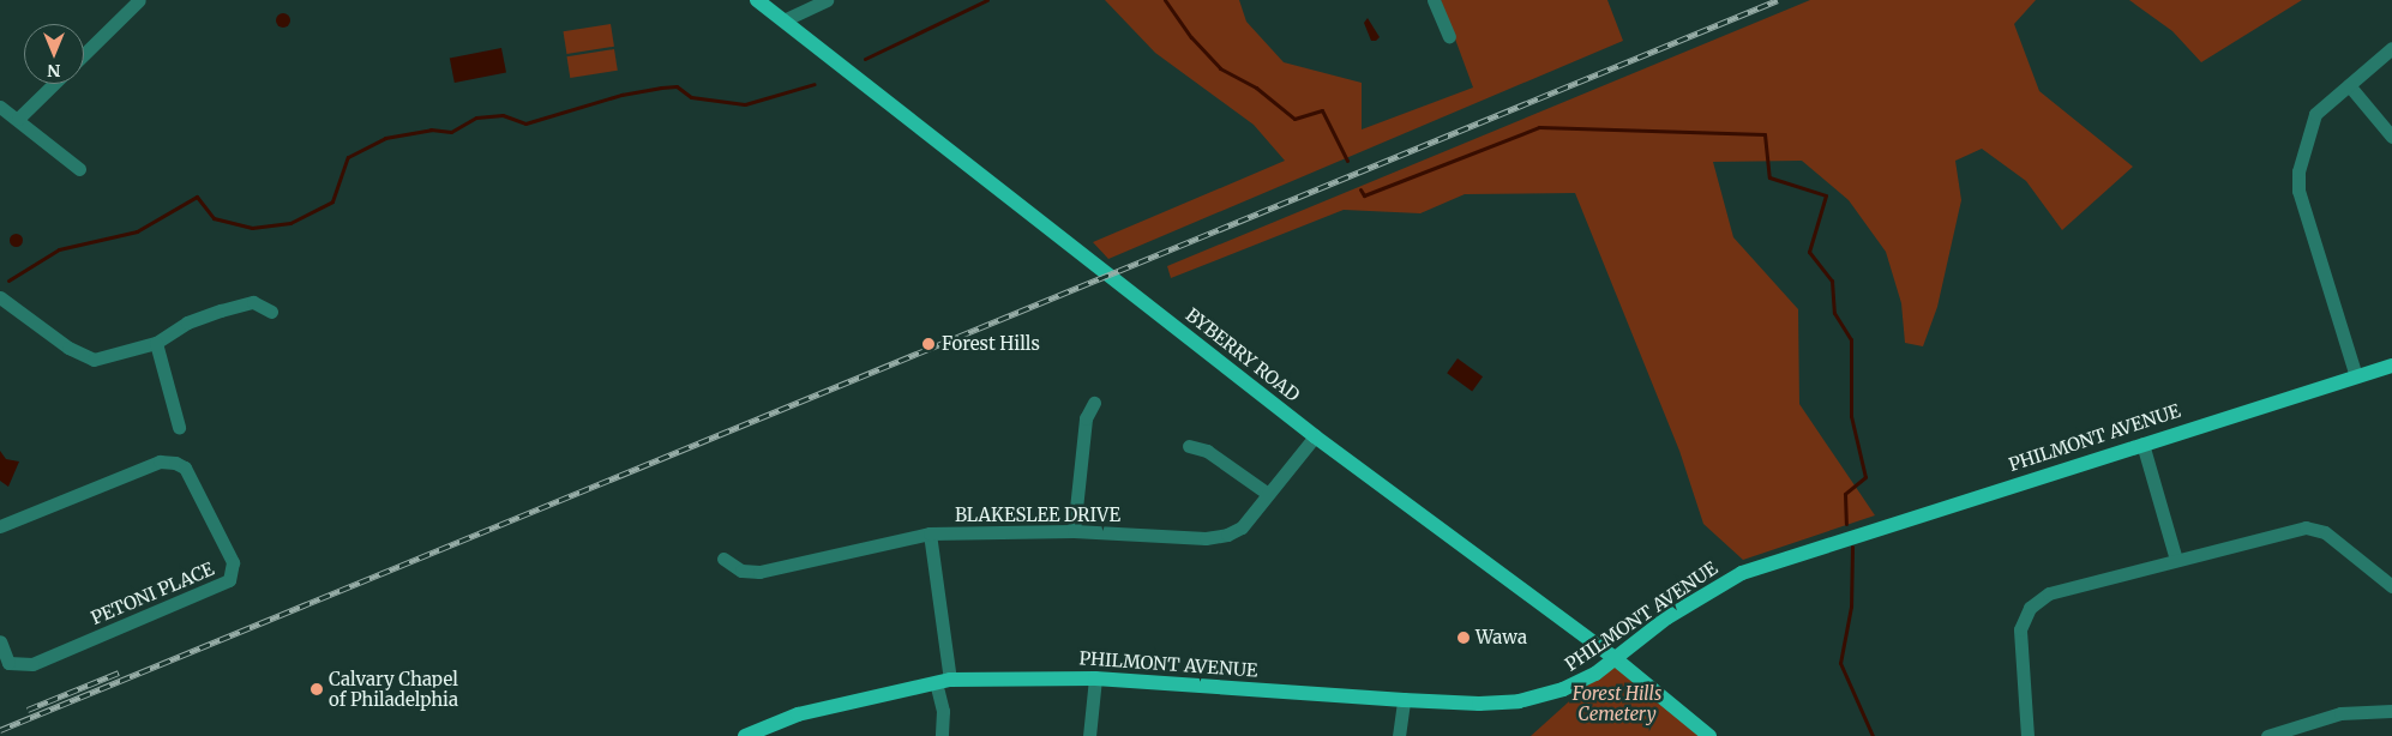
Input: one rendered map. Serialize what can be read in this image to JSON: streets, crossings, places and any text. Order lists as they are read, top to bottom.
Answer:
{
  "streets": {
    "main road": ["BYBERRY ROAD", "PHILMONT AVENUE"],
    "street": ["BLAKESLEE DRIVE", "PETONI PLACE"]
  },
  "crossings": [
    ["BYBERRY ROAD", "PHILMONT AVENUE"],
    ["BYBERRY ROAD", "BLAKESLEE DRIVE"]
  ],
  "parks": ["Forest Hills Cemetery"],
  "places": ["Forest Hills", "Wawa", "Calvary Chapel of Philadelphia"],
  "north": "bottom"
}
